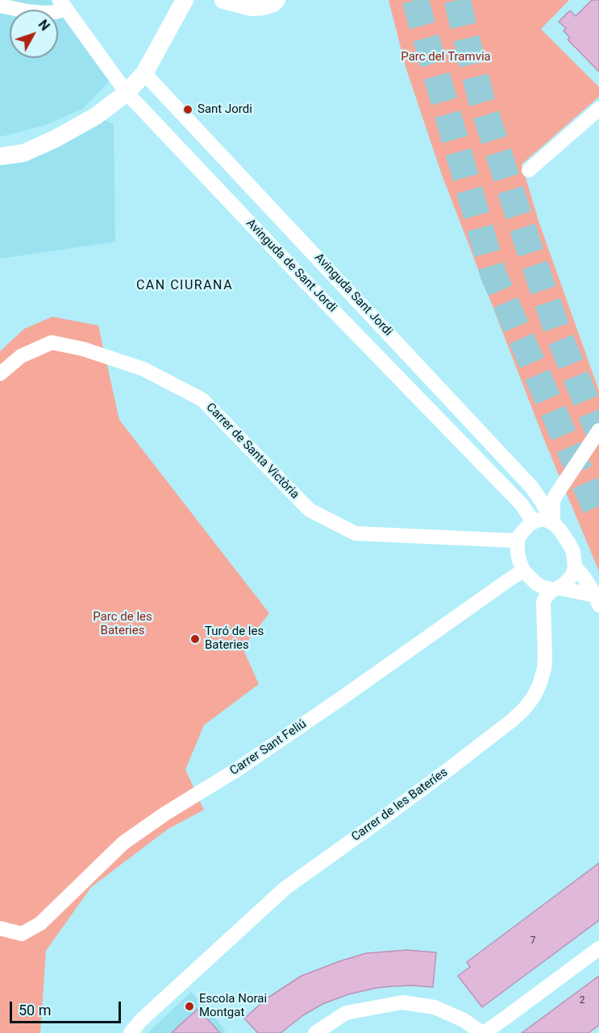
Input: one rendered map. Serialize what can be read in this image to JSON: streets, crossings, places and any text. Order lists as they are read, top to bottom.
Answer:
{
  "streets": {
    "street": [
      "Avinguda de Sant Jordi",
      "Avinguda Sant Jordi",
      "Carrer de Santa Victòria",
      "Carrer Sant Feliú",
      "Carrer de les Bateríes"
    ]
  },
  "crossings": [
    ["Avinguda de Sant Jordi", "Avinguda Sant Jordi"],
    ["Avinguda de Sant Jordi", "Carrer de Santa Victòria"],
    ["Avinguda de Sant Jordi", "Carrer Sant Feliú"],
    ["Avinguda de Sant Jordi", "Carrer de les Bateríes"],
    ["Avinguda Sant Jordi", "Carrer de Santa Victòria"],
    ["Avinguda Sant Jordi", "Carrer Sant Feliú"],
    ["Avinguda Sant Jordi", "Carrer de les Bateríes"],
    ["Carrer de Santa Victòria", "Carrer Sant Feliú"],
    ["Carrer de Santa Victòria", "Carrer de les Bateríes"],
    ["Carrer Sant Feliú", "Carrer de les Bateríes"]
  ],
  "districts": ["CAN CIURANA"],
  "parks": ["Parc del Tramvia", "Parc de les Bateries"],
  "places": ["Sant Jordi", "Turó de les Bateries", "Escola Norai Montgat"],
  "house_numbers": ["7", "2"],
  "scale_bar": "50 m",
  "north": "top right"
}
